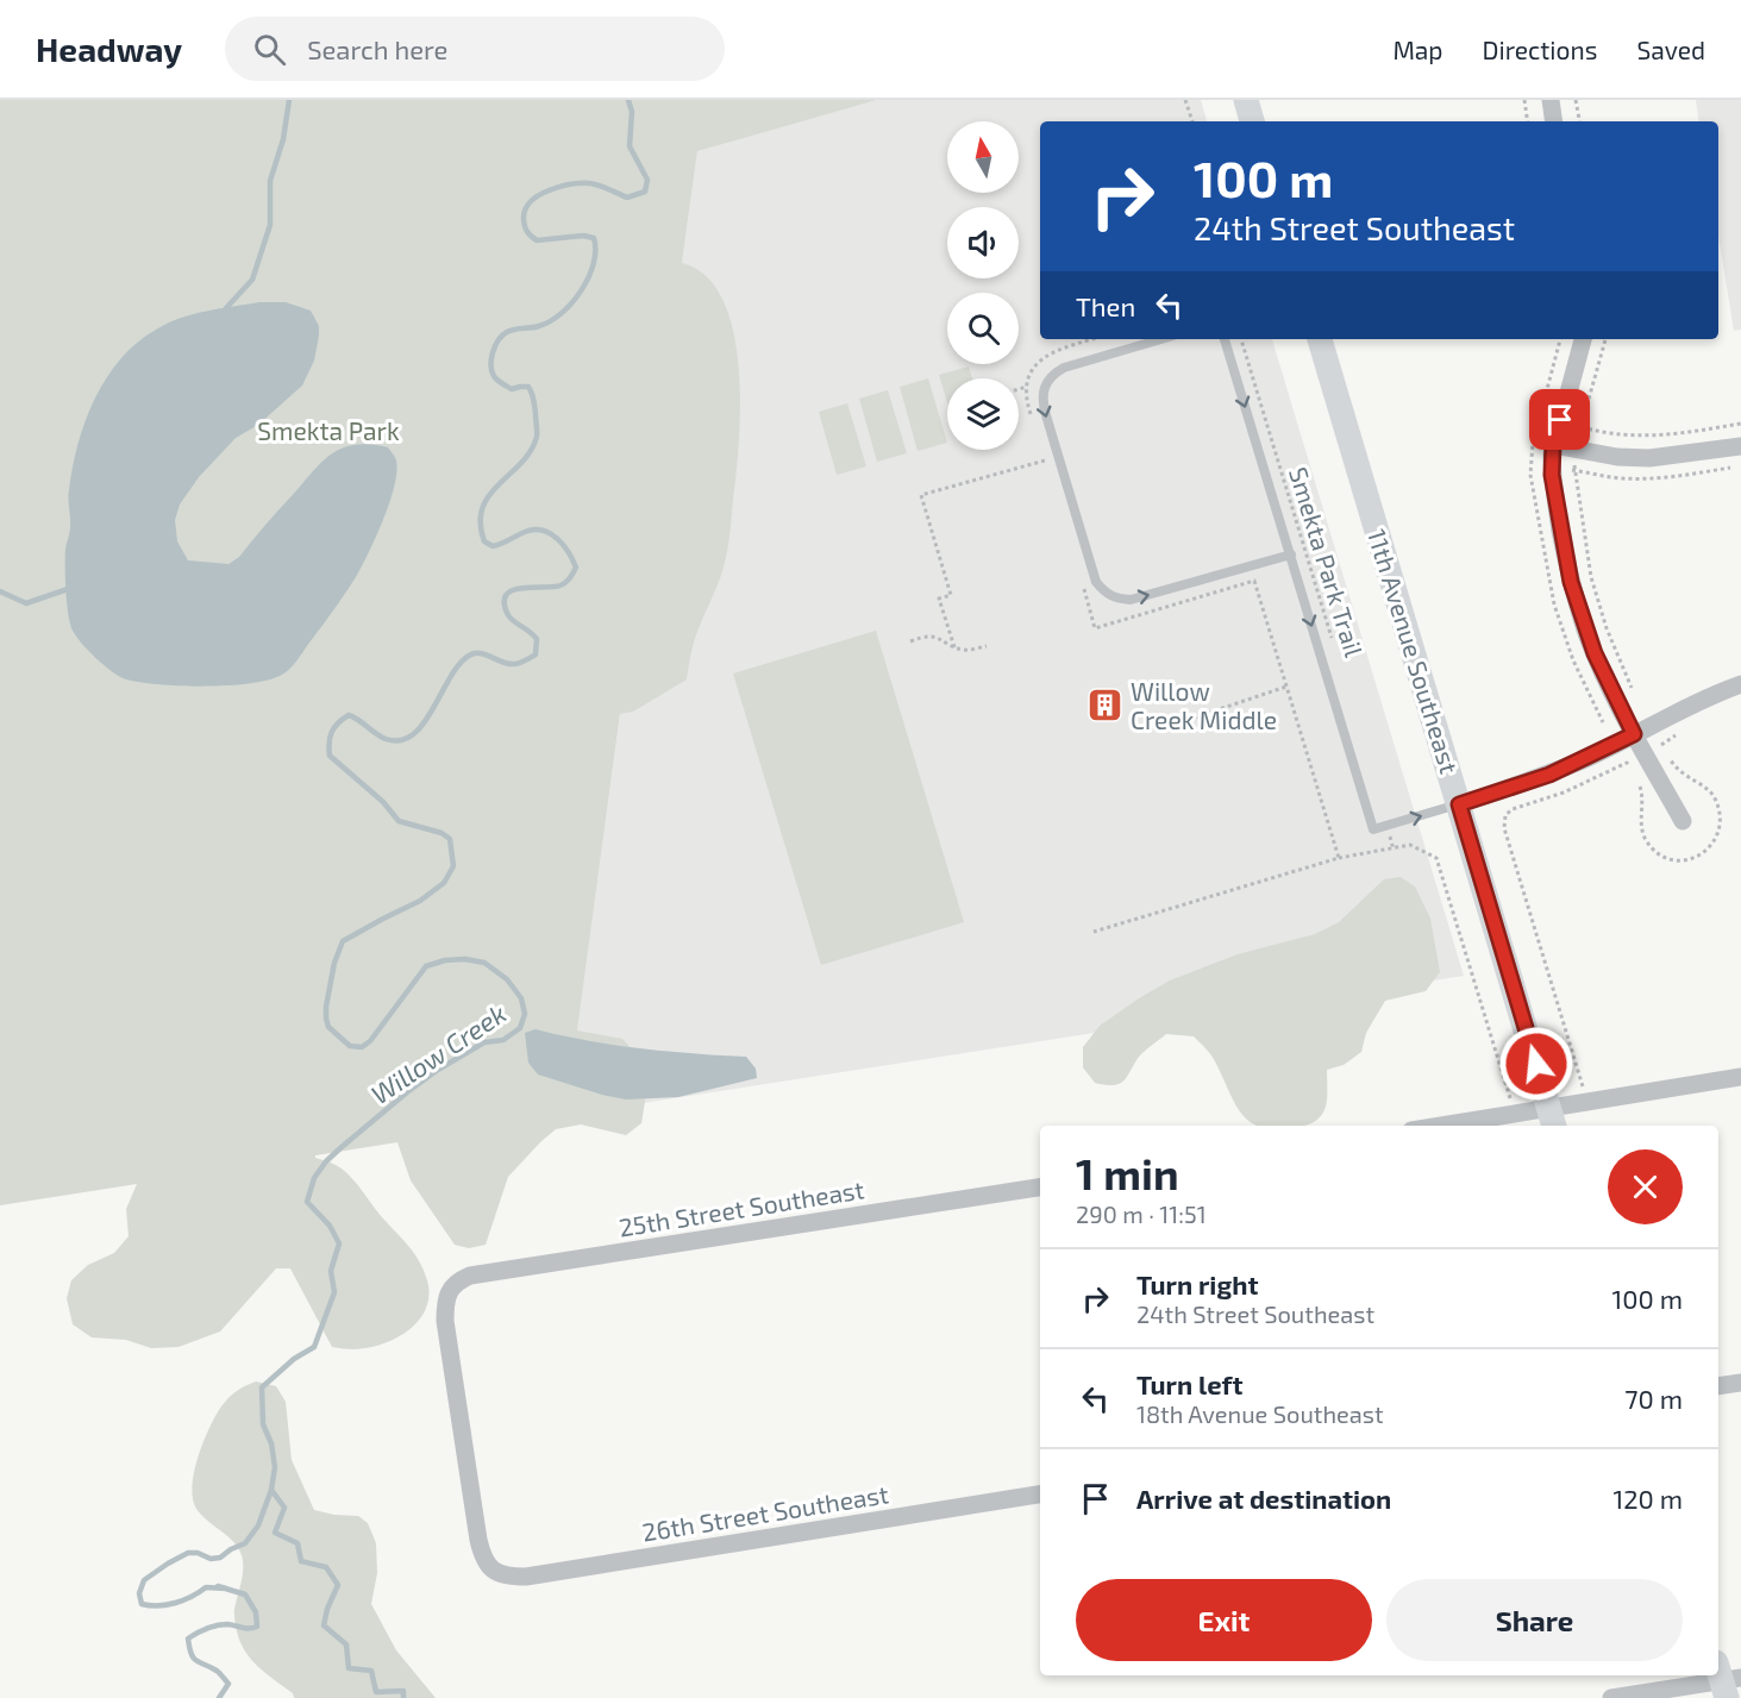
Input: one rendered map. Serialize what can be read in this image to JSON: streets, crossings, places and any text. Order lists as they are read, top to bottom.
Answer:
{
  "streets": {
    "main road": ["11th Avenue Southeast"],
    "street": ["25th Street Southeast", "26th Street Southeast"],
    "path": ["Smekta Park Trail"]
  },
  "crossings": [
    ["25th Street Southeast", "26th Street Southeast"]
  ],
  "water": ["Willow Creek"],
  "parks": ["Smekta Park"],
  "places": {
    "building": ["Willow Creek Middle"]
  },
  "north": "top",
  "page": {
    "header": "Headway",
    "search": "Search here",
    "nav": ["Map", "Directions", "Saved"],
    "turn": ["100 m", "24th Street Southeast"],
    "then": "Then",
    "heading": ["1 min", "290 m · 11:51"],
    "list": [
      {
        "name": "Turn right",
        "note": "24th Street Southeast",
        "value": "100 m"
      },
      {
        "name": "Turn left",
        "note": "18th Avenue Southeast",
        "value": "70 m"
      },
      {
        "name": "Arrive at destination",
        "value": "120 m"
      }
    ],
    "buttons": ["Exit", "Share"]
  }
}
